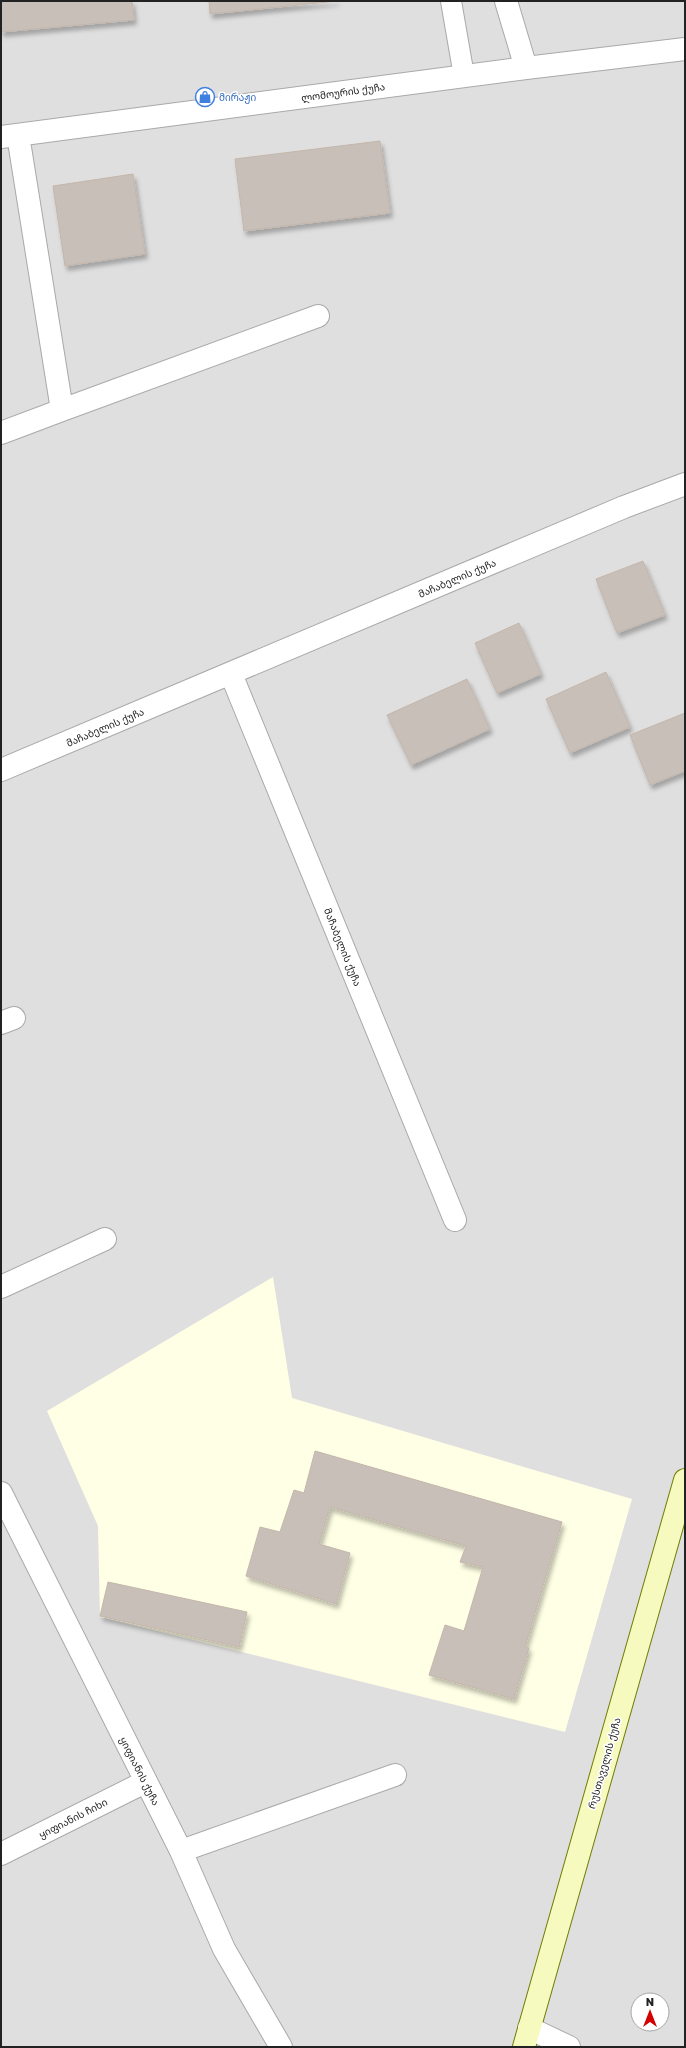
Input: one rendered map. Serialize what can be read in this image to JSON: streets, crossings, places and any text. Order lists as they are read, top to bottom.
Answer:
{
  "streets": {
    "main road": ["რუსთაველის ქუჩა"],
    "street": [
      "ლომოურის ქუჩა",
      "მაჩაბელის ქუჩა",
      "ყიფიანის ქუჩა",
      "ყიფიანის ჩიხი"
    ]
  },
  "crossings": [
    ["ყიფიანის ქუჩა", "ყიფიანის ჩიხი"]
  ],
  "places": {
    "shop": ["მირაჟი"]
  },
  "north": "top"
}
